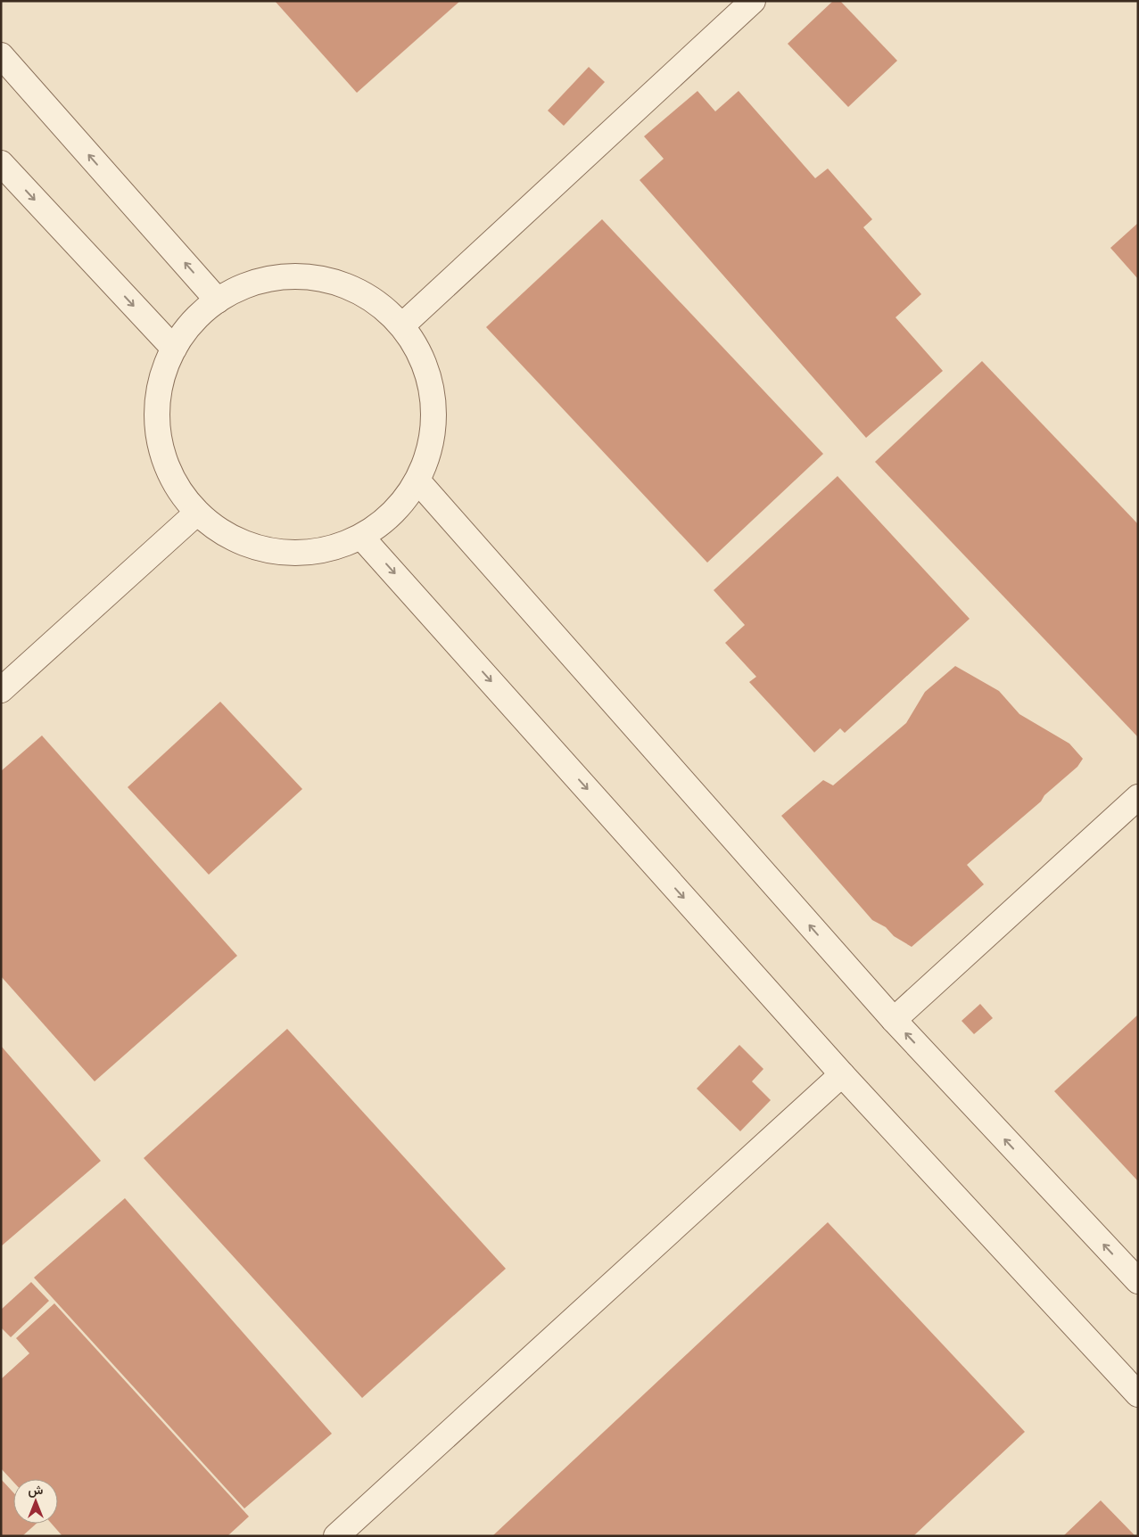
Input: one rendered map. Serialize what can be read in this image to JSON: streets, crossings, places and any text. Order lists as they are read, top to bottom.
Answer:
{
  "north": "top"
}
